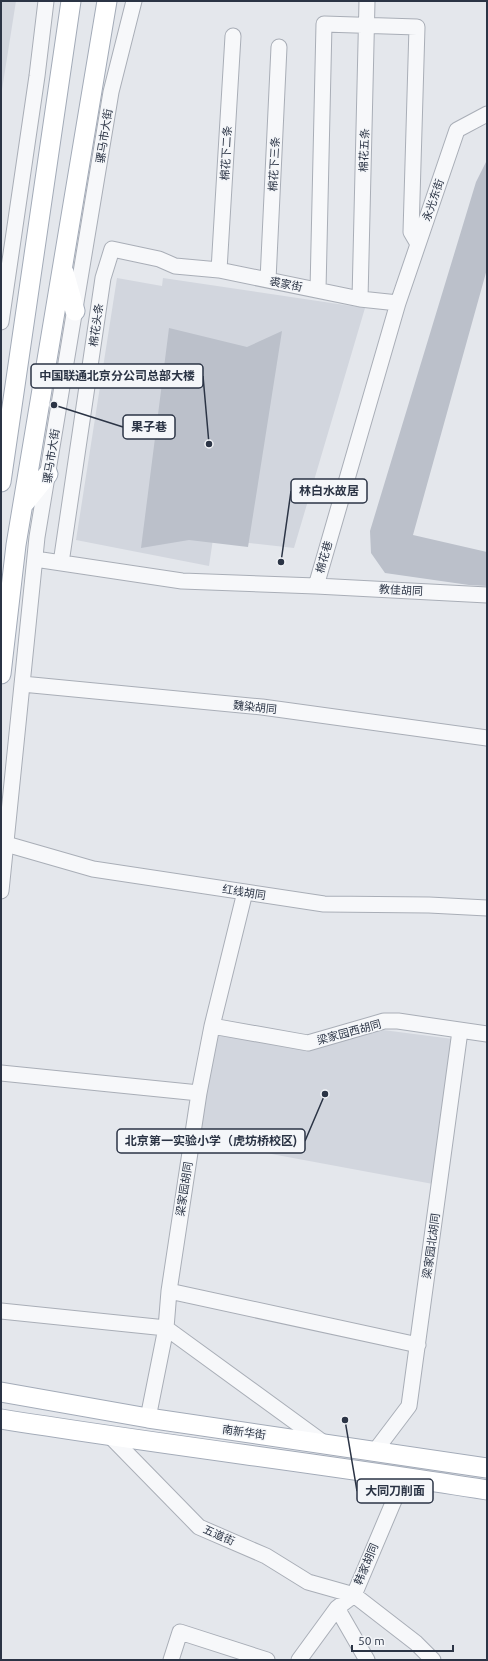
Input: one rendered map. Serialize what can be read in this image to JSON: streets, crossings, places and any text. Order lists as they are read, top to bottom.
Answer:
{
  "streets": {
    "main road": ["骡马市大街", "南新华街"],
    "street": [
      "棉花五条",
      "棉花下二条",
      "棉花下三条",
      "永光东街",
      "裘家街",
      "棉花头条",
      "棉花巷",
      "教佳胡同",
      "魏染胡同",
      "红线胡同",
      "梁家园西胡同",
      "梁家园胡同",
      "梁家园北胡同",
      "五道街",
      "韩家胡同"
    ]
  },
  "crossings": [
    ["骡马市大街", "棉花巷"],
    ["骡马市大街", "魏染胡同"],
    ["骡马市大街", "红线胡同"],
    ["棉花五条", "裘家街"],
    ["棉花下二条", "裘家街"],
    ["棉花下三条", "裘家街"],
    ["永光东街", "裘家街"],
    ["永光东街", "棉花巷"],
    ["裘家街", "棉花头条"],
    ["裘家街", "棉花巷"],
    ["棉花头条", "棉花巷"],
    ["棉花巷", "教佳胡同"],
    ["红线胡同", "梁家园胡同"],
    ["梁家园西胡同", "梁家园胡同"],
    ["梁家园西胡同", "梁家园北胡同"],
    ["梁家园胡同", "南新华街"],
    ["梁家园北胡同", "南新华街"],
    ["南新华街", "五道街"],
    ["南新华街", "韩家胡同"],
    ["五道街", "韩家胡同"]
  ],
  "places": [
    "果子巷",
    "中国联通北京分公司总部大楼",
    "林白水故居",
    "北京第一实验小学（虎坊桥校区)",
    "大同刀削面"
  ],
  "scale_bar": "50 m"
}
